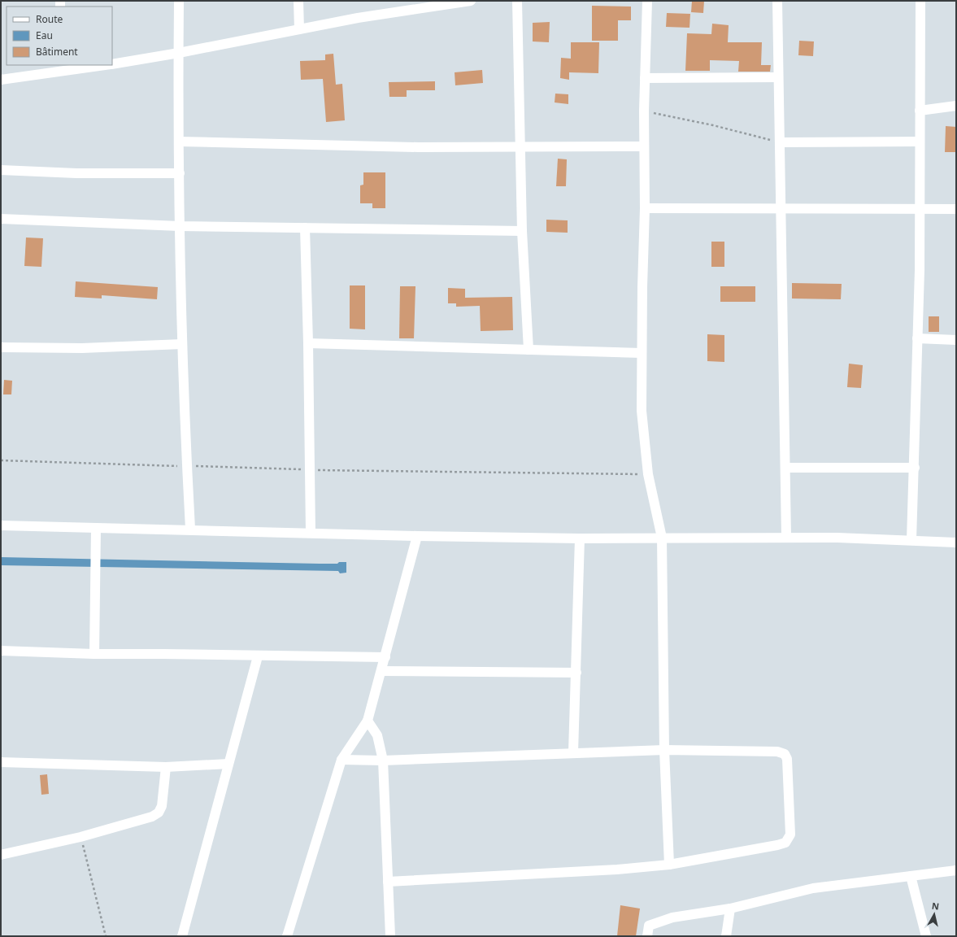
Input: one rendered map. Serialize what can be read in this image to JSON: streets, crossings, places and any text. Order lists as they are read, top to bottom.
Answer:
{
  "legend": ["Route", "Eau", "Bâtiment"],
  "north": "top"
}
